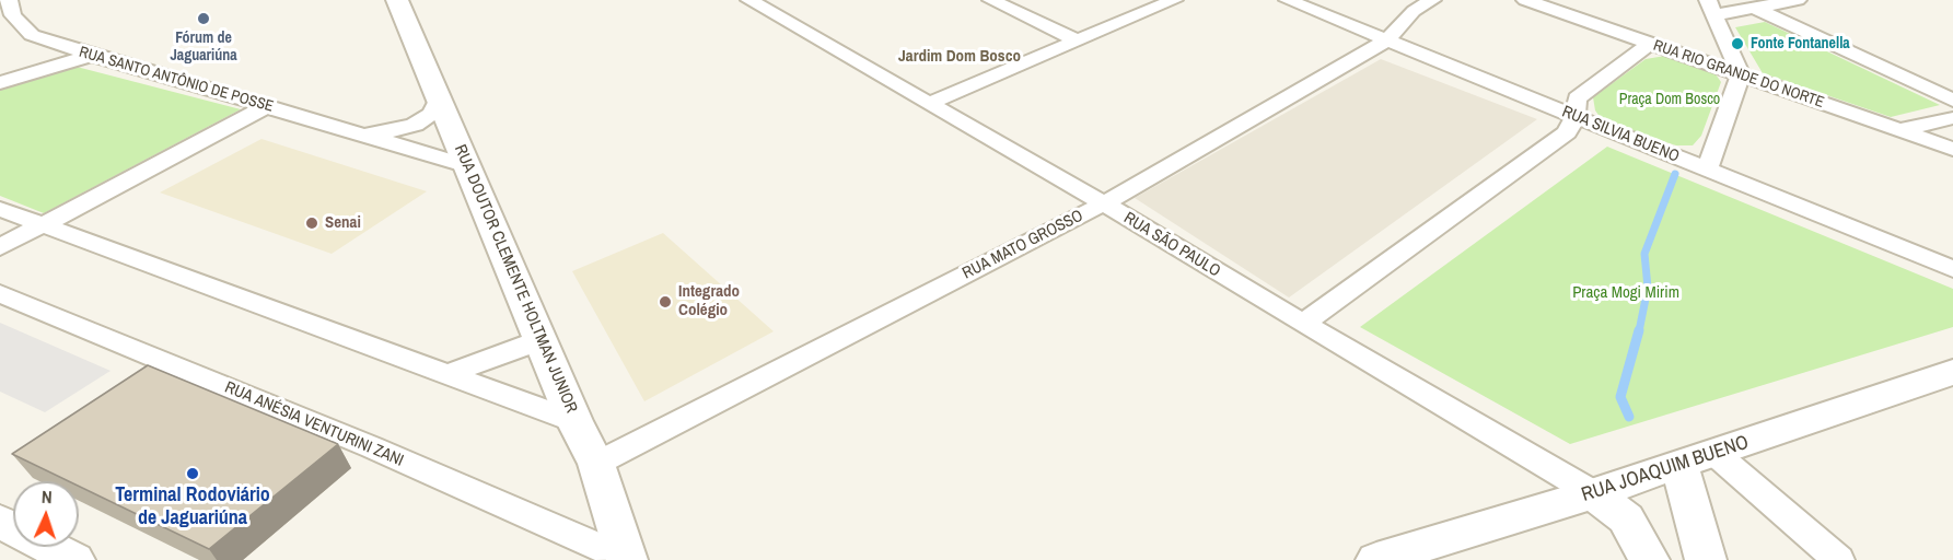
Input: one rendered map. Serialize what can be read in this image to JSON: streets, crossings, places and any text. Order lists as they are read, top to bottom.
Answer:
{
  "streets": {
    "street": [
      "RUA RIO GRANDE DO NORTE",
      "RUA SANTO ANTÔNIO DE POSSE",
      "RUA SILVIA BUENO",
      "RUA MATO GROSSO",
      "RUA SÃO PAULO",
      "RUA DOUTOR CLEMENTE HOLTMAN JUNIOR",
      "RUA ANÉSIA VENTURINI ZANI",
      "RUA JOAQUIM BUENO"
    ]
  },
  "crossings": [
    ["RUA SANTO ANTÔNIO DE POSSE", "RUA DOUTOR CLEMENTE HOLTMAN JUNIOR"],
    ["RUA SILVIA BUENO", "RUA MATO GROSSO"],
    ["RUA MATO GROSSO", "RUA SÃO PAULO"],
    ["RUA MATO GROSSO", "RUA DOUTOR CLEMENTE HOLTMAN JUNIOR"],
    ["RUA SÃO PAULO", "RUA JOAQUIM BUENO"],
    ["RUA DOUTOR CLEMENTE HOLTMAN JUNIOR", "RUA ANÉSIA VENTURINI ZANI"]
  ],
  "districts": ["Jardim Dom Bosco"],
  "parks": ["Praça Dom Bosco", "Praça Mogi Mirim"],
  "places": [
    "Fórum de Jaguariúna",
    "Fonte Fontanella",
    "Senai",
    "Integrado Colégio",
    "Terminal Rodoviário de Jaguariúna"
  ],
  "north": "top"
}
